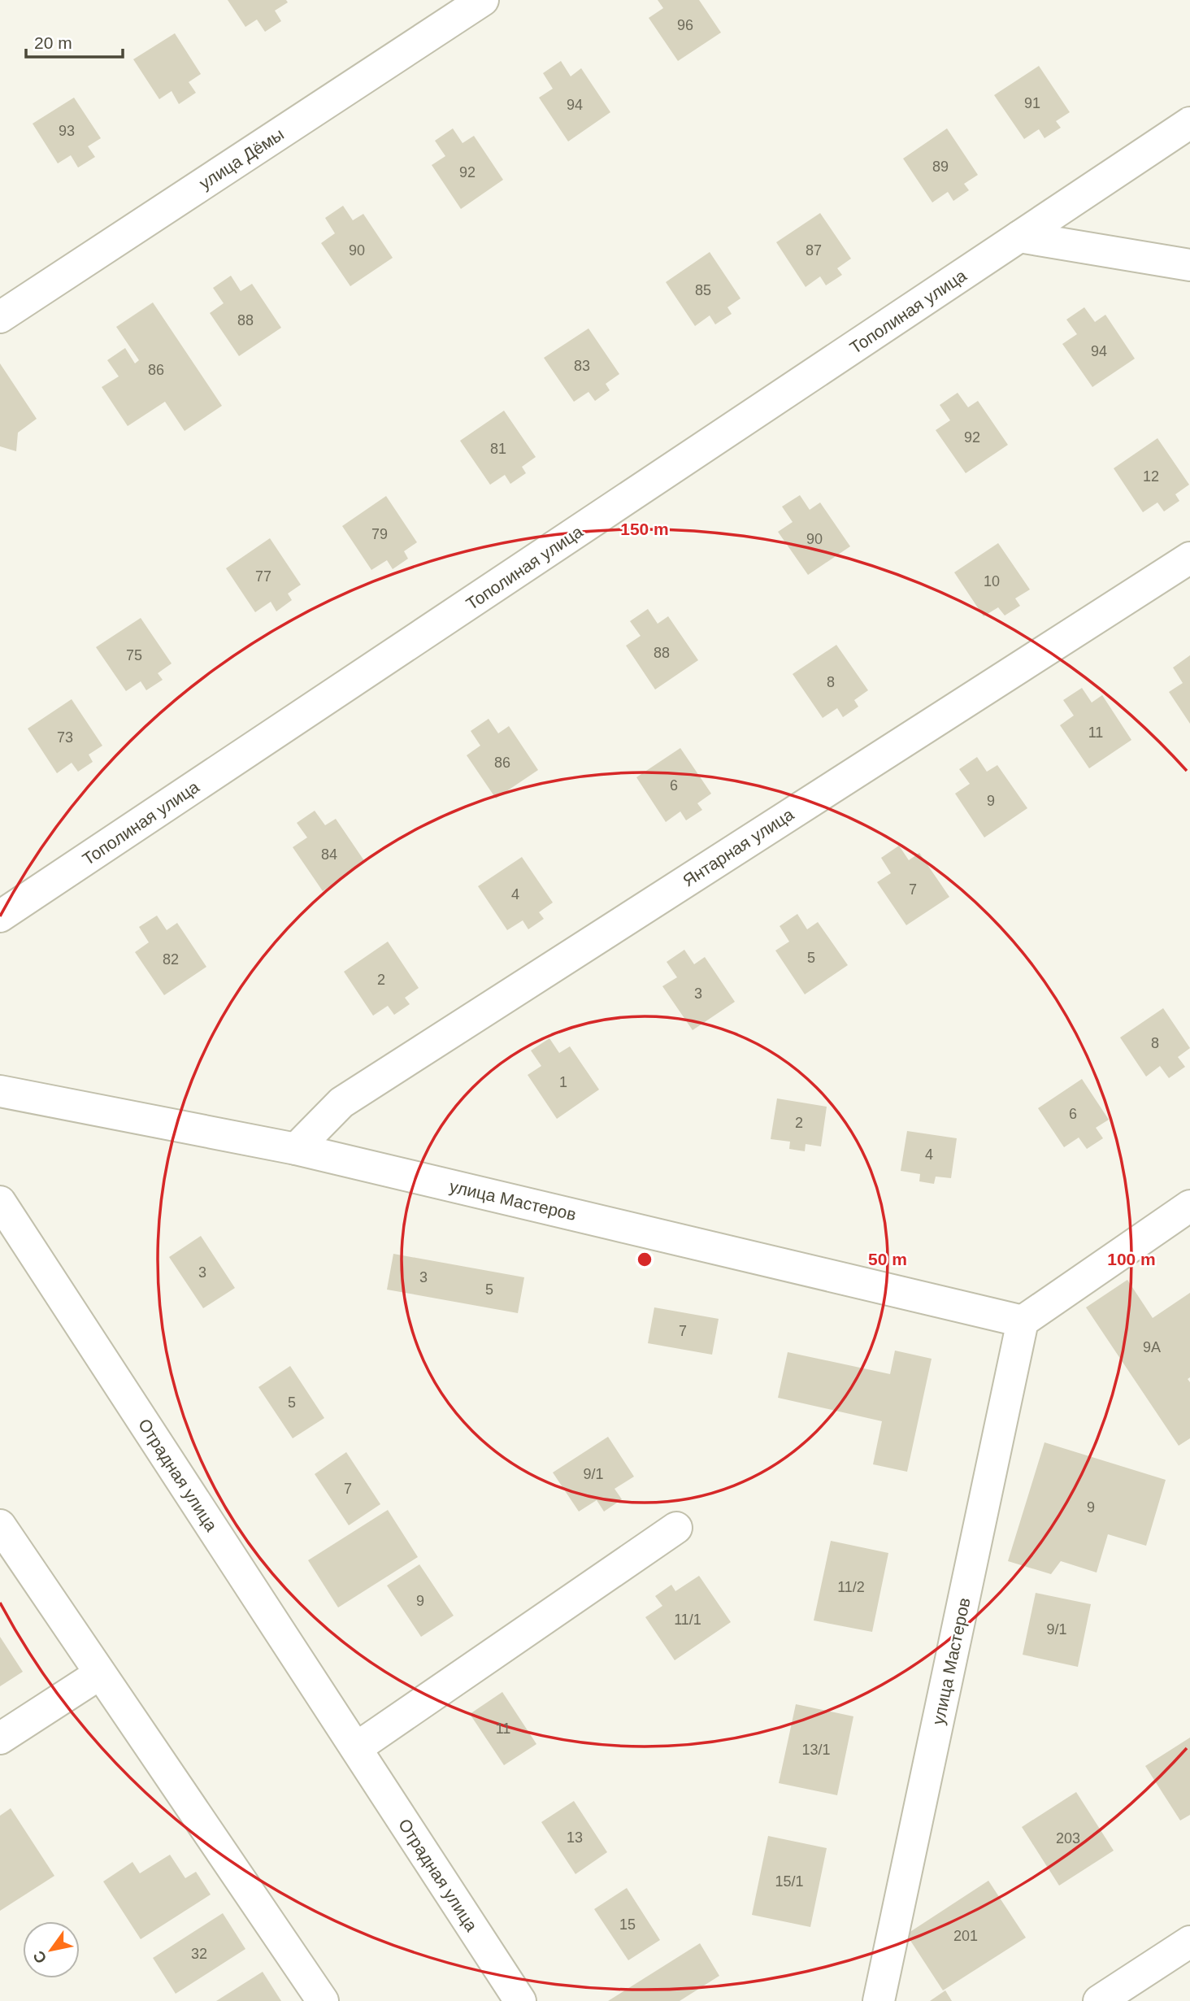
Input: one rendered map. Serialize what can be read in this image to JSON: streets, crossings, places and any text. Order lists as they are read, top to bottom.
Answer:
{
  "streets": {
    "street": [
      "улица Дёмы",
      "Тополиная улица",
      "Янтарная улица",
      "улица Мастеров",
      "Отрадная улица"
    ]
  },
  "crossings": [
    ["Янтарная улица", "улица Мастеров"]
  ],
  "house_numbers": [
    "96",
    "91",
    "94",
    "93",
    "89",
    "92",
    "90",
    "87",
    "85",
    "88",
    "94",
    "83",
    "86",
    "92",
    "81",
    "12",
    "79",
    "90",
    "77",
    "10",
    "88",
    "75",
    "8",
    "11",
    "73",
    "86",
    "6",
    "9",
    "84",
    "7",
    "4",
    "5",
    "82",
    "2",
    "3",
    "8",
    "1",
    "6",
    "2",
    "4",
    "3",
    "3",
    "5",
    "7",
    "9А",
    "5",
    "9/1",
    "7",
    "9",
    "11/2",
    "9",
    "11/1",
    "9/1",
    "11",
    "13/1",
    "13",
    "203",
    "15/1",
    "15",
    "201",
    "32"
  ],
  "scale_bar": "20 m",
  "north": "bottom left",
  "rings": ["150 m", "50 m", "100 m"]
}
